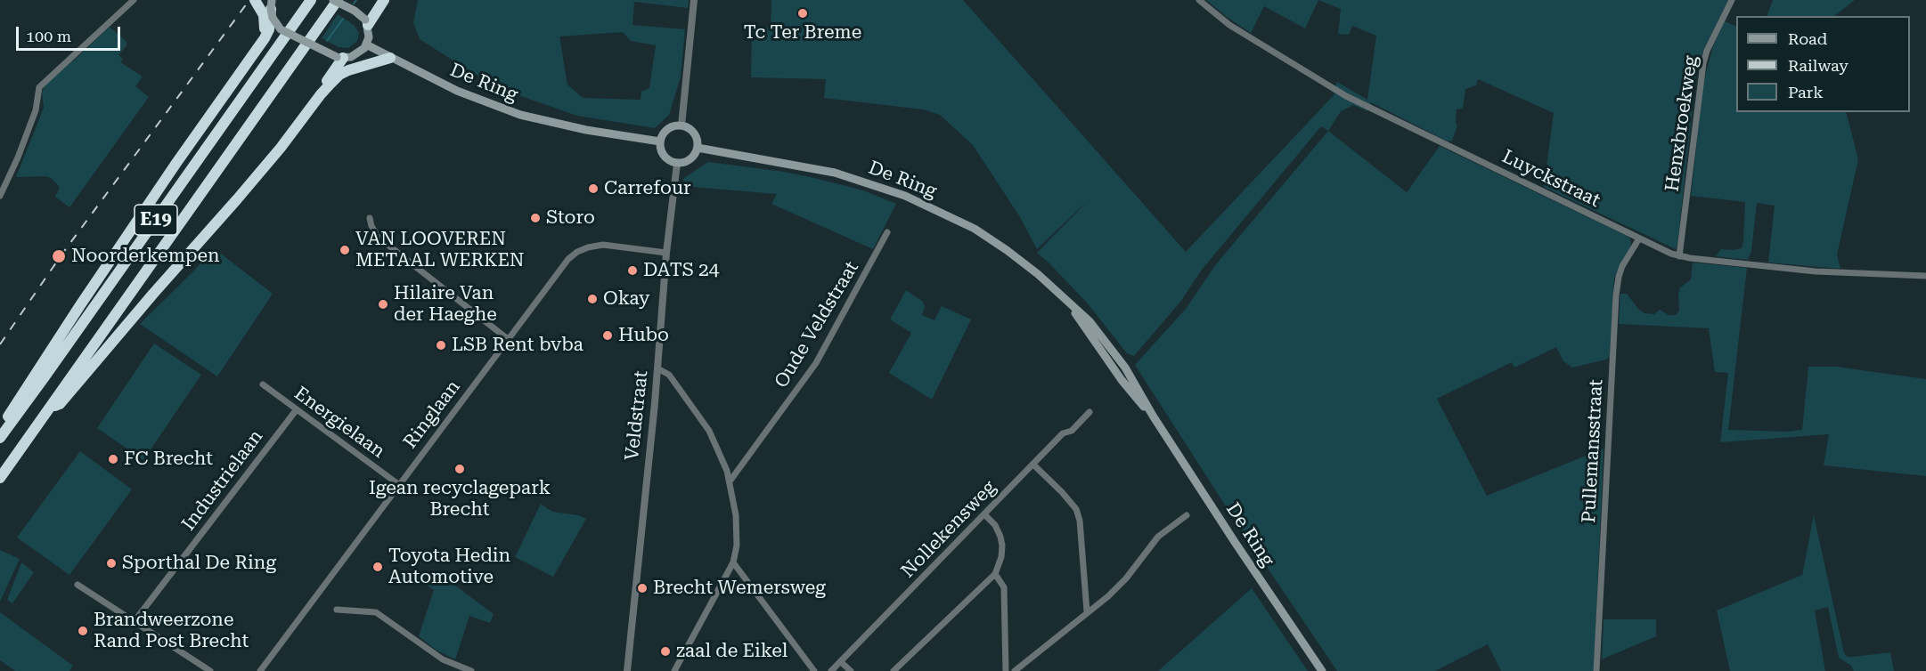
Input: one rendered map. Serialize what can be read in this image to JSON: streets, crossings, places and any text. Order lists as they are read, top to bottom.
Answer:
{
  "streets": {
    "highway": ["E19"],
    "main road": ["De Ring"],
    "street": [
      "Henxbroekweg",
      "Luyckstraat",
      "Oude Veldstraat",
      "Ringlaan",
      "Veldstraat",
      "Energielaan",
      "Pullemansstraat",
      "Industrielaan",
      "Nollekensweg"
    ]
  },
  "crossings": [
    ["De Ring", "Veldstraat"],
    ["Henxbroekweg", "Luyckstraat"],
    ["Luyckstraat", "Pullemansstraat"],
    ["Ringlaan", "Veldstraat"],
    ["Ringlaan", "Energielaan"],
    ["Energielaan", "Industrielaan"]
  ],
  "places": [
    "Tc Ter Breme",
    "Carrefour",
    "Storo",
    "VAN LOOVEREN METAAL WERKEN",
    "Noorderkempen",
    "DATS 24",
    "Okay",
    "Hilaire Van der Haeghe",
    "Hubo",
    "LSB Rent bvba",
    "FC Brecht",
    "Igean recyclagepark Brecht",
    "Sporthal De Ring",
    "Toyota Hedin Automotive",
    "Brecht Wemersweg",
    "Brandweerzone Rand Post Brecht",
    "zaal de Eikel"
  ],
  "legend": ["Road", "Railway", "Park"],
  "scale_bar": "100 m"
}
